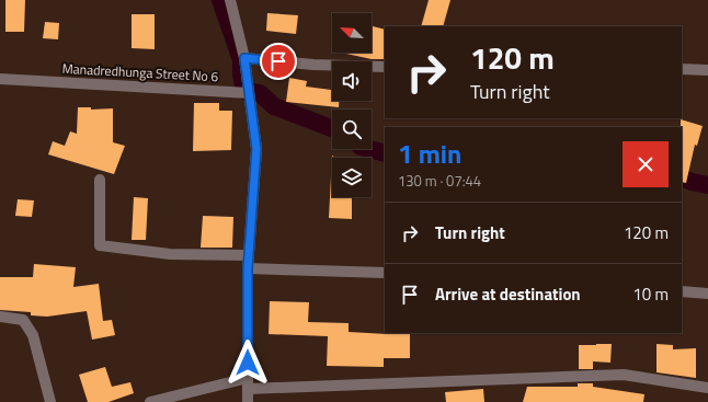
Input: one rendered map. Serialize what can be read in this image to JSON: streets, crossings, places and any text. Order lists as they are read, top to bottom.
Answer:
{
  "streets": {
    "street": ["Manadredhunga Street No 6"]
  },
  "north": "top left",
  "page": {
    "turn": ["120 m", "Turn right"],
    "heading": ["1 min", "130 m · 07:44"],
    "list": [
      {
        "name": "Turn right",
        "value": "120 m"
      },
      {
        "name": "Arrive at destination",
        "value": "10 m"
      }
    ]
  }
}
